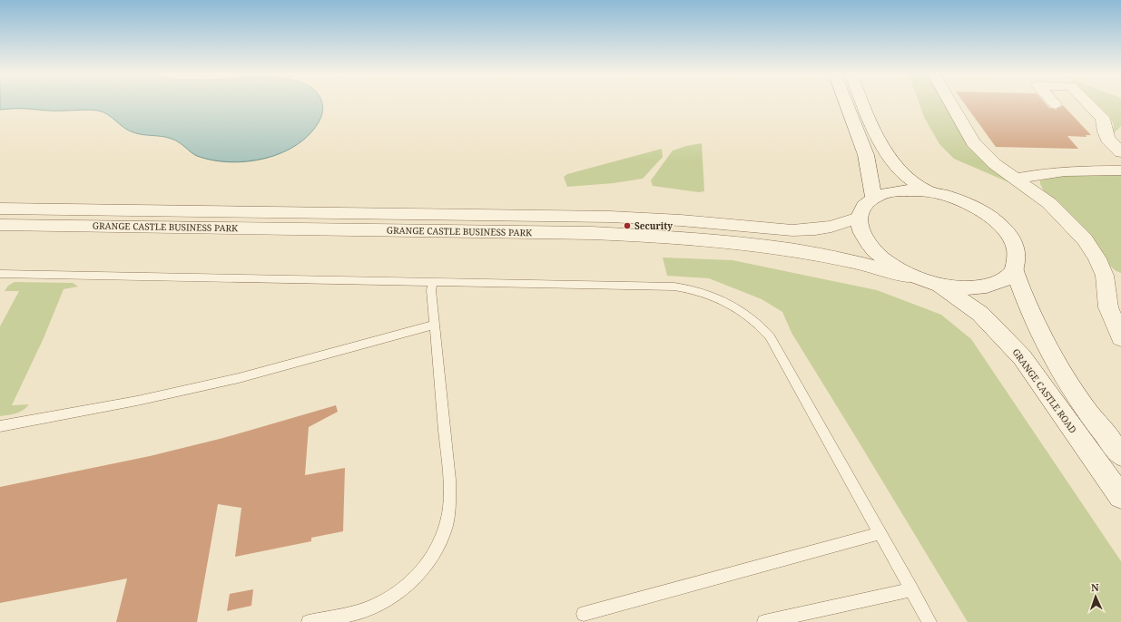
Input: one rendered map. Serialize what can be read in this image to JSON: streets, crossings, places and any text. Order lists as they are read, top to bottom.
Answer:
{
  "streets": {
    "street": ["GRANGE CASTLE BUSINESS PARK", "GRANGE CASTLE ROAD"]
  },
  "crossings": [
    ["GRANGE CASTLE BUSINESS PARK", "GRANGE CASTLE ROAD"]
  ],
  "places": ["Security"],
  "north": "top"
}
